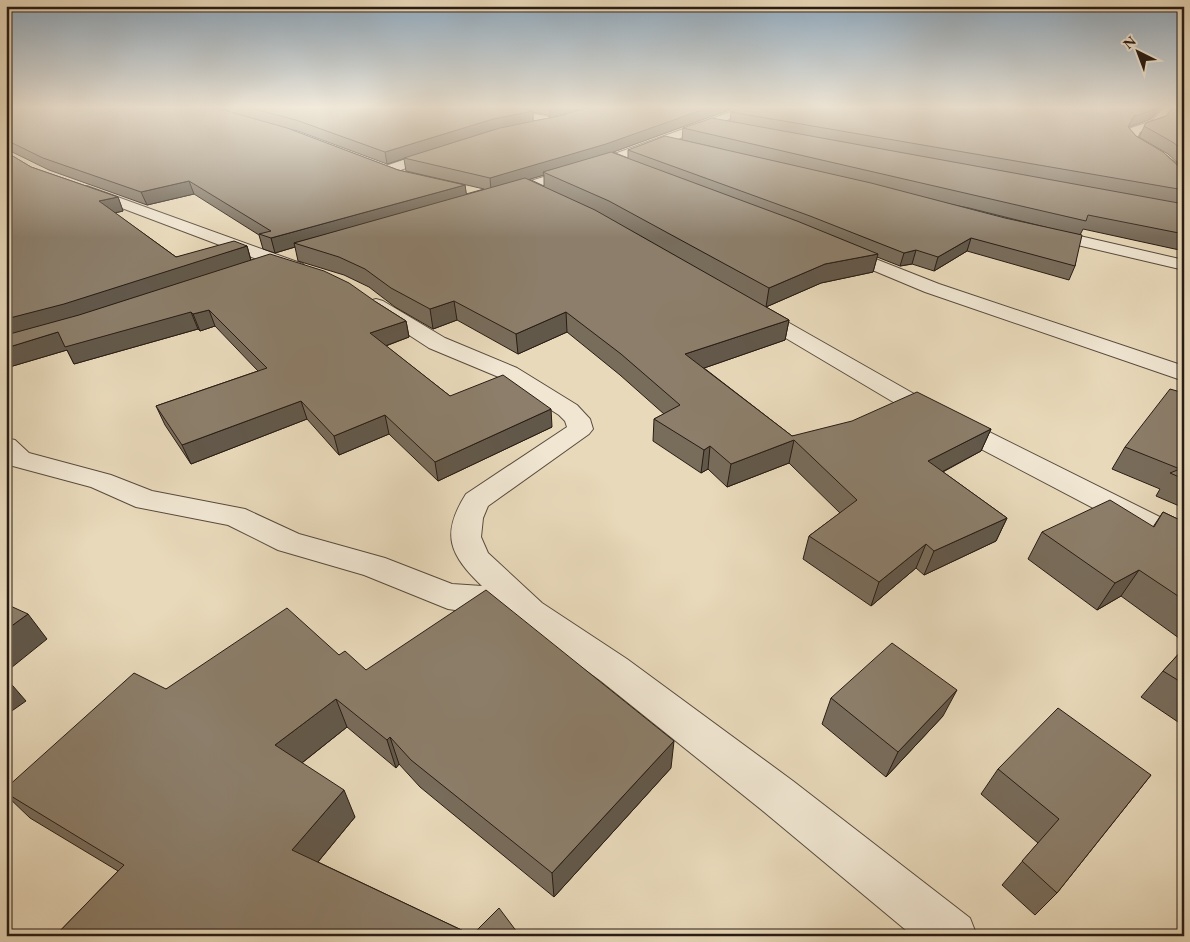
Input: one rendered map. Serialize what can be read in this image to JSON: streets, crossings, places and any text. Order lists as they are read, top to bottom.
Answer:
{
  "north": "top left"
}
